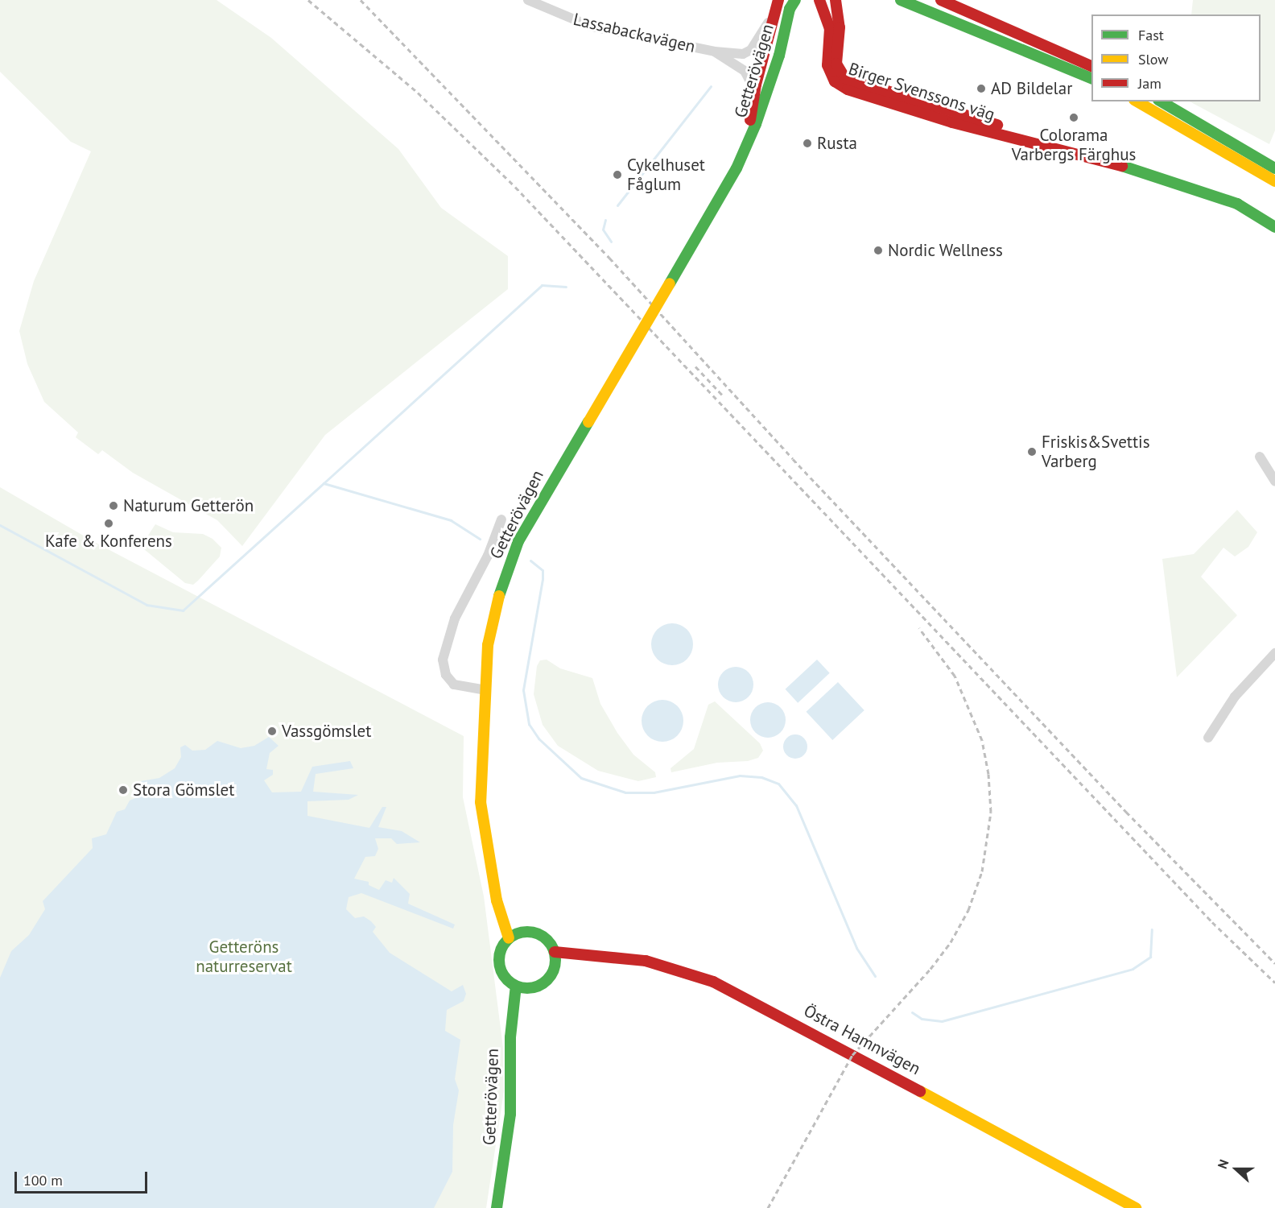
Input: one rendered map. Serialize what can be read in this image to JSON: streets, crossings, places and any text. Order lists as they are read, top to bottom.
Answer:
{
  "streets": {
    "street": [
      "Lassabackavägen",
      "Getterövägen",
      "Birger Svenssons väg",
      "Östra Hamnvägen"
    ]
  },
  "crossings": [
    ["Getterövägen", "Östra Hamnvägen"]
  ],
  "parks": ["Getteröns naturreservat"],
  "places": [
    "AD Bildelar",
    "Colorama Varbergs Färghus",
    "Rusta",
    "Cykelhuset Fåglum",
    "Nordic Wellness",
    "Friskis&Svettis Varberg",
    "Naturum Getterön",
    "Kafe & Konferens",
    "Vassgömslet",
    "Stora Gömslet"
  ],
  "legend": ["Fast", "Slow", "Jam"],
  "scale_bar": "100 m",
  "north": "left"
}
